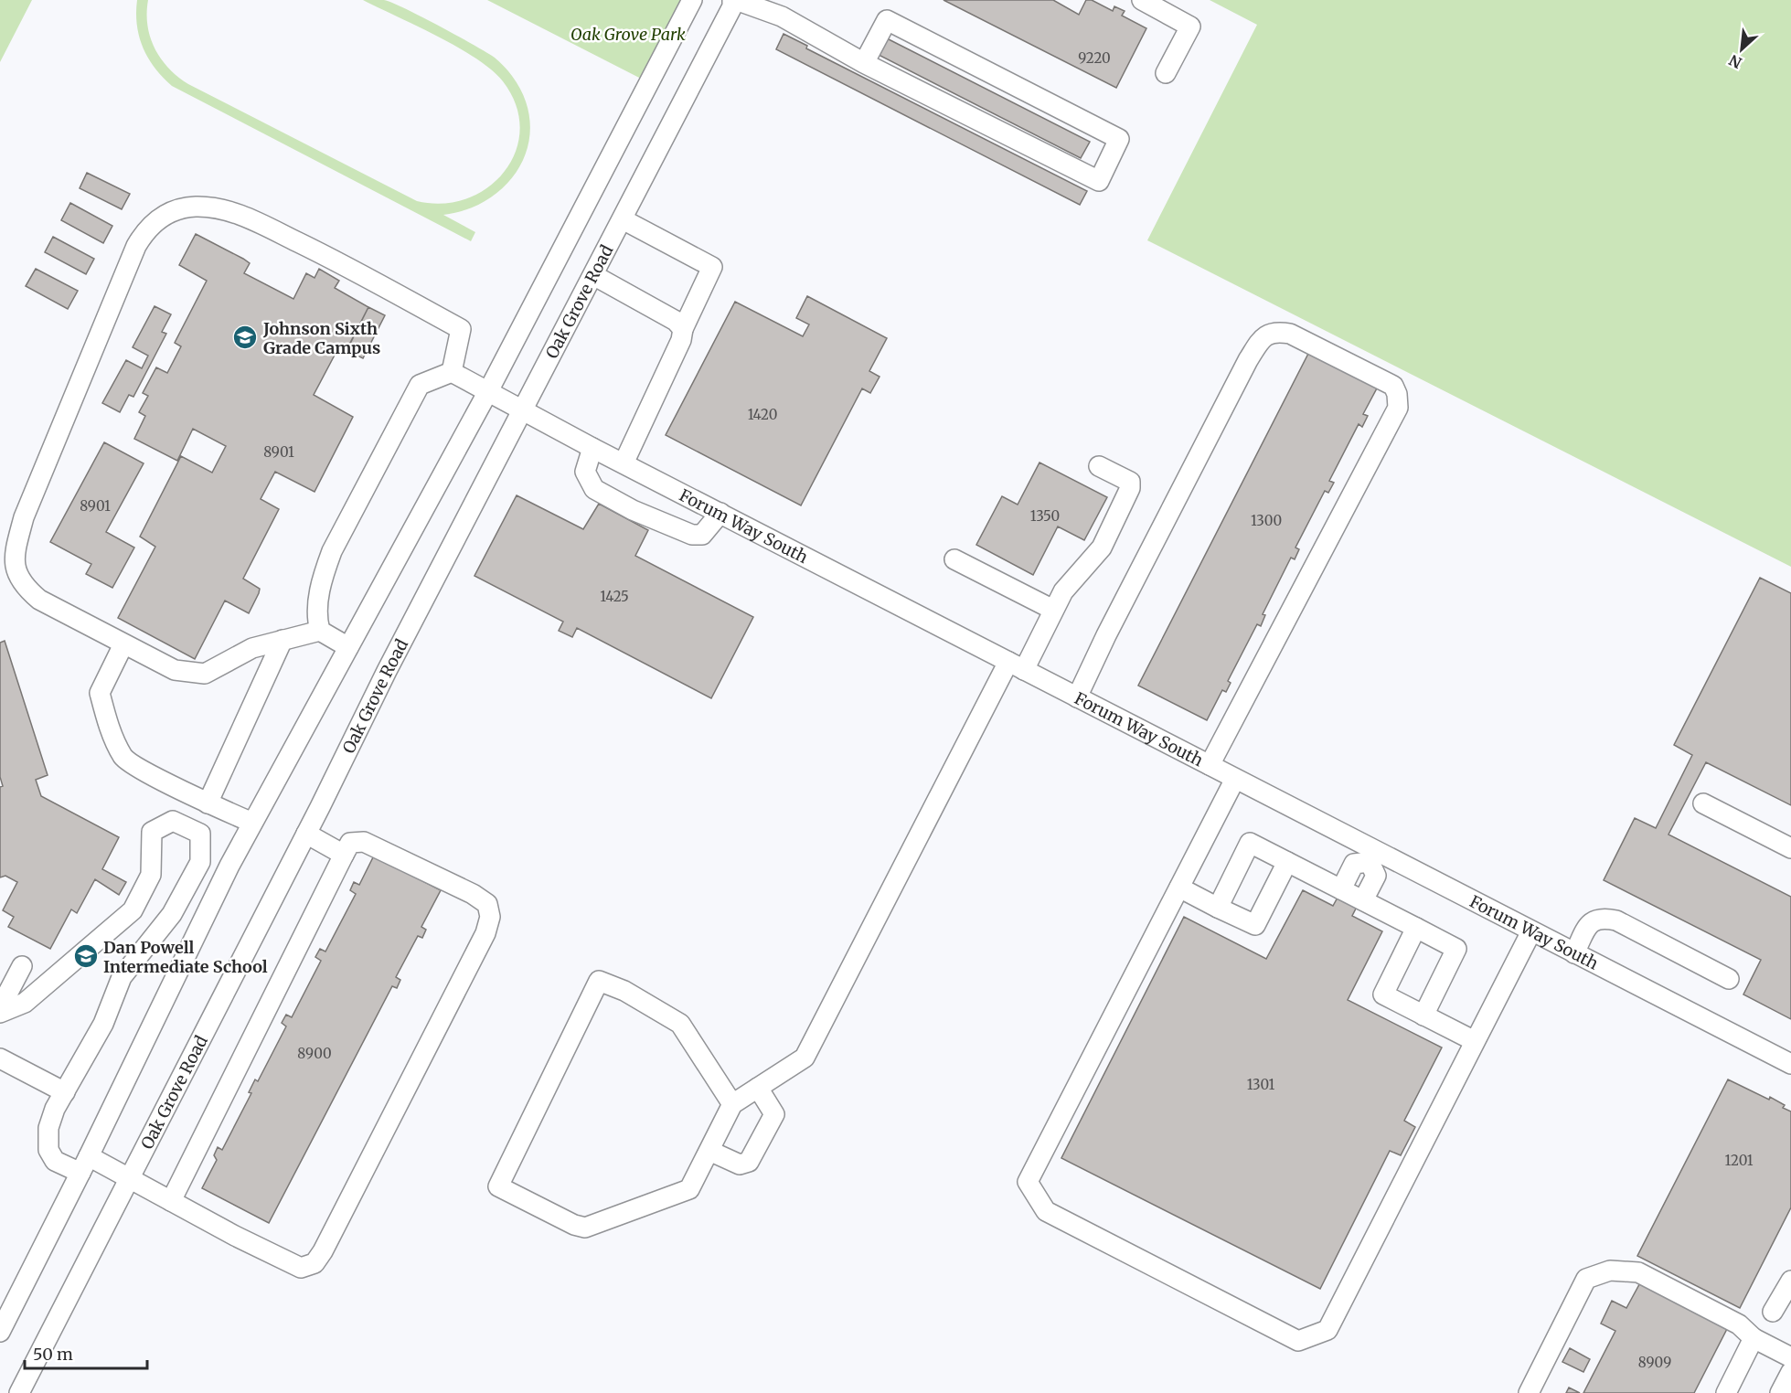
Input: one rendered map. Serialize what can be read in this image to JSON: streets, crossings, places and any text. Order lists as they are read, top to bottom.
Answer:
{
  "streets": {
    "street": ["Oak Grove Road", "Forum Way South"]
  },
  "crossings": [
    ["Oak Grove Road", "Forum Way South"]
  ],
  "parks": ["Oak Grove Park"],
  "places": {
    "school or university": ["Johnson Sixth Grade Campus", "Dan Powell Intermediate School"]
  },
  "house_numbers": [
    "9220",
    "1420",
    "8901",
    "8901",
    "1350",
    "1300",
    "1425",
    "8900",
    "1301",
    "1201",
    "8909"
  ],
  "scale_bar": "50 m",
  "north": "bottom left"
}
